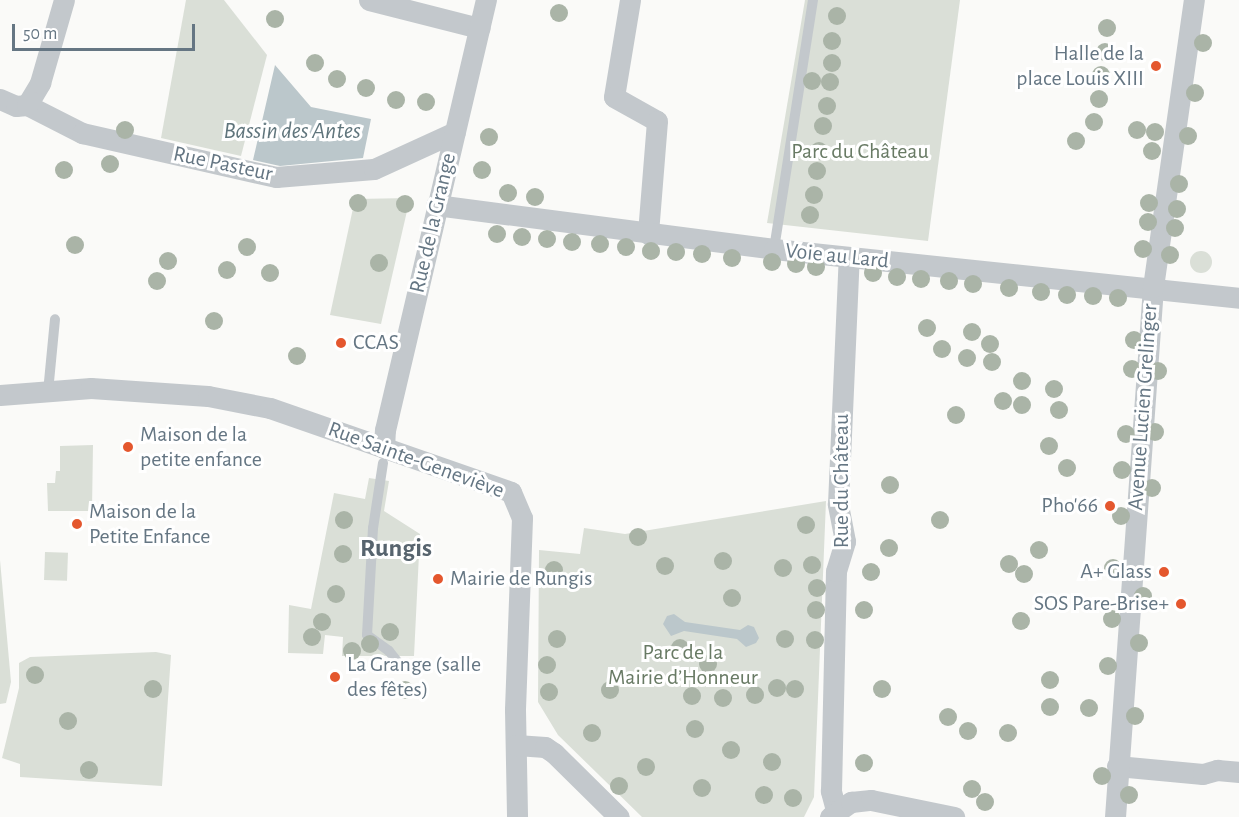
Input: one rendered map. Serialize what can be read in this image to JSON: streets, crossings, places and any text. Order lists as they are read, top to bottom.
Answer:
{
  "streets": {
    "street": [
      "Rue Pasteur",
      "Rue de la Grange",
      "Voie au Lard",
      "Avenue Lucien Grelinger",
      "Rue Sainte-Geneviève",
      "Rue du Château"
    ]
  },
  "crossings": [
    ["Rue Pasteur", "Rue de la Grange"],
    ["Rue de la Grange", "Voie au Lard"],
    ["Rue de la Grange", "Rue Sainte-Geneviève"],
    ["Voie au Lard", "Avenue Lucien Grelinger"],
    ["Voie au Lard", "Rue du Château"]
  ],
  "districts": ["Rungis"],
  "water": ["Bassin des Antes"],
  "parks": ["Parc du Château", "Parc de la Mairie d’Honneur"],
  "places": [
    "Halle de la place Louis XIII",
    "CCAS",
    "Maison de la petite enfance",
    "Pho'66",
    "Maison de la Petite Enfance",
    "A+ Glass",
    "Mairie de Rungis",
    "SOS Pare-Brise+",
    "La Grange (salle des fêtes)"
  ],
  "scale_bar": "50 m"
}
